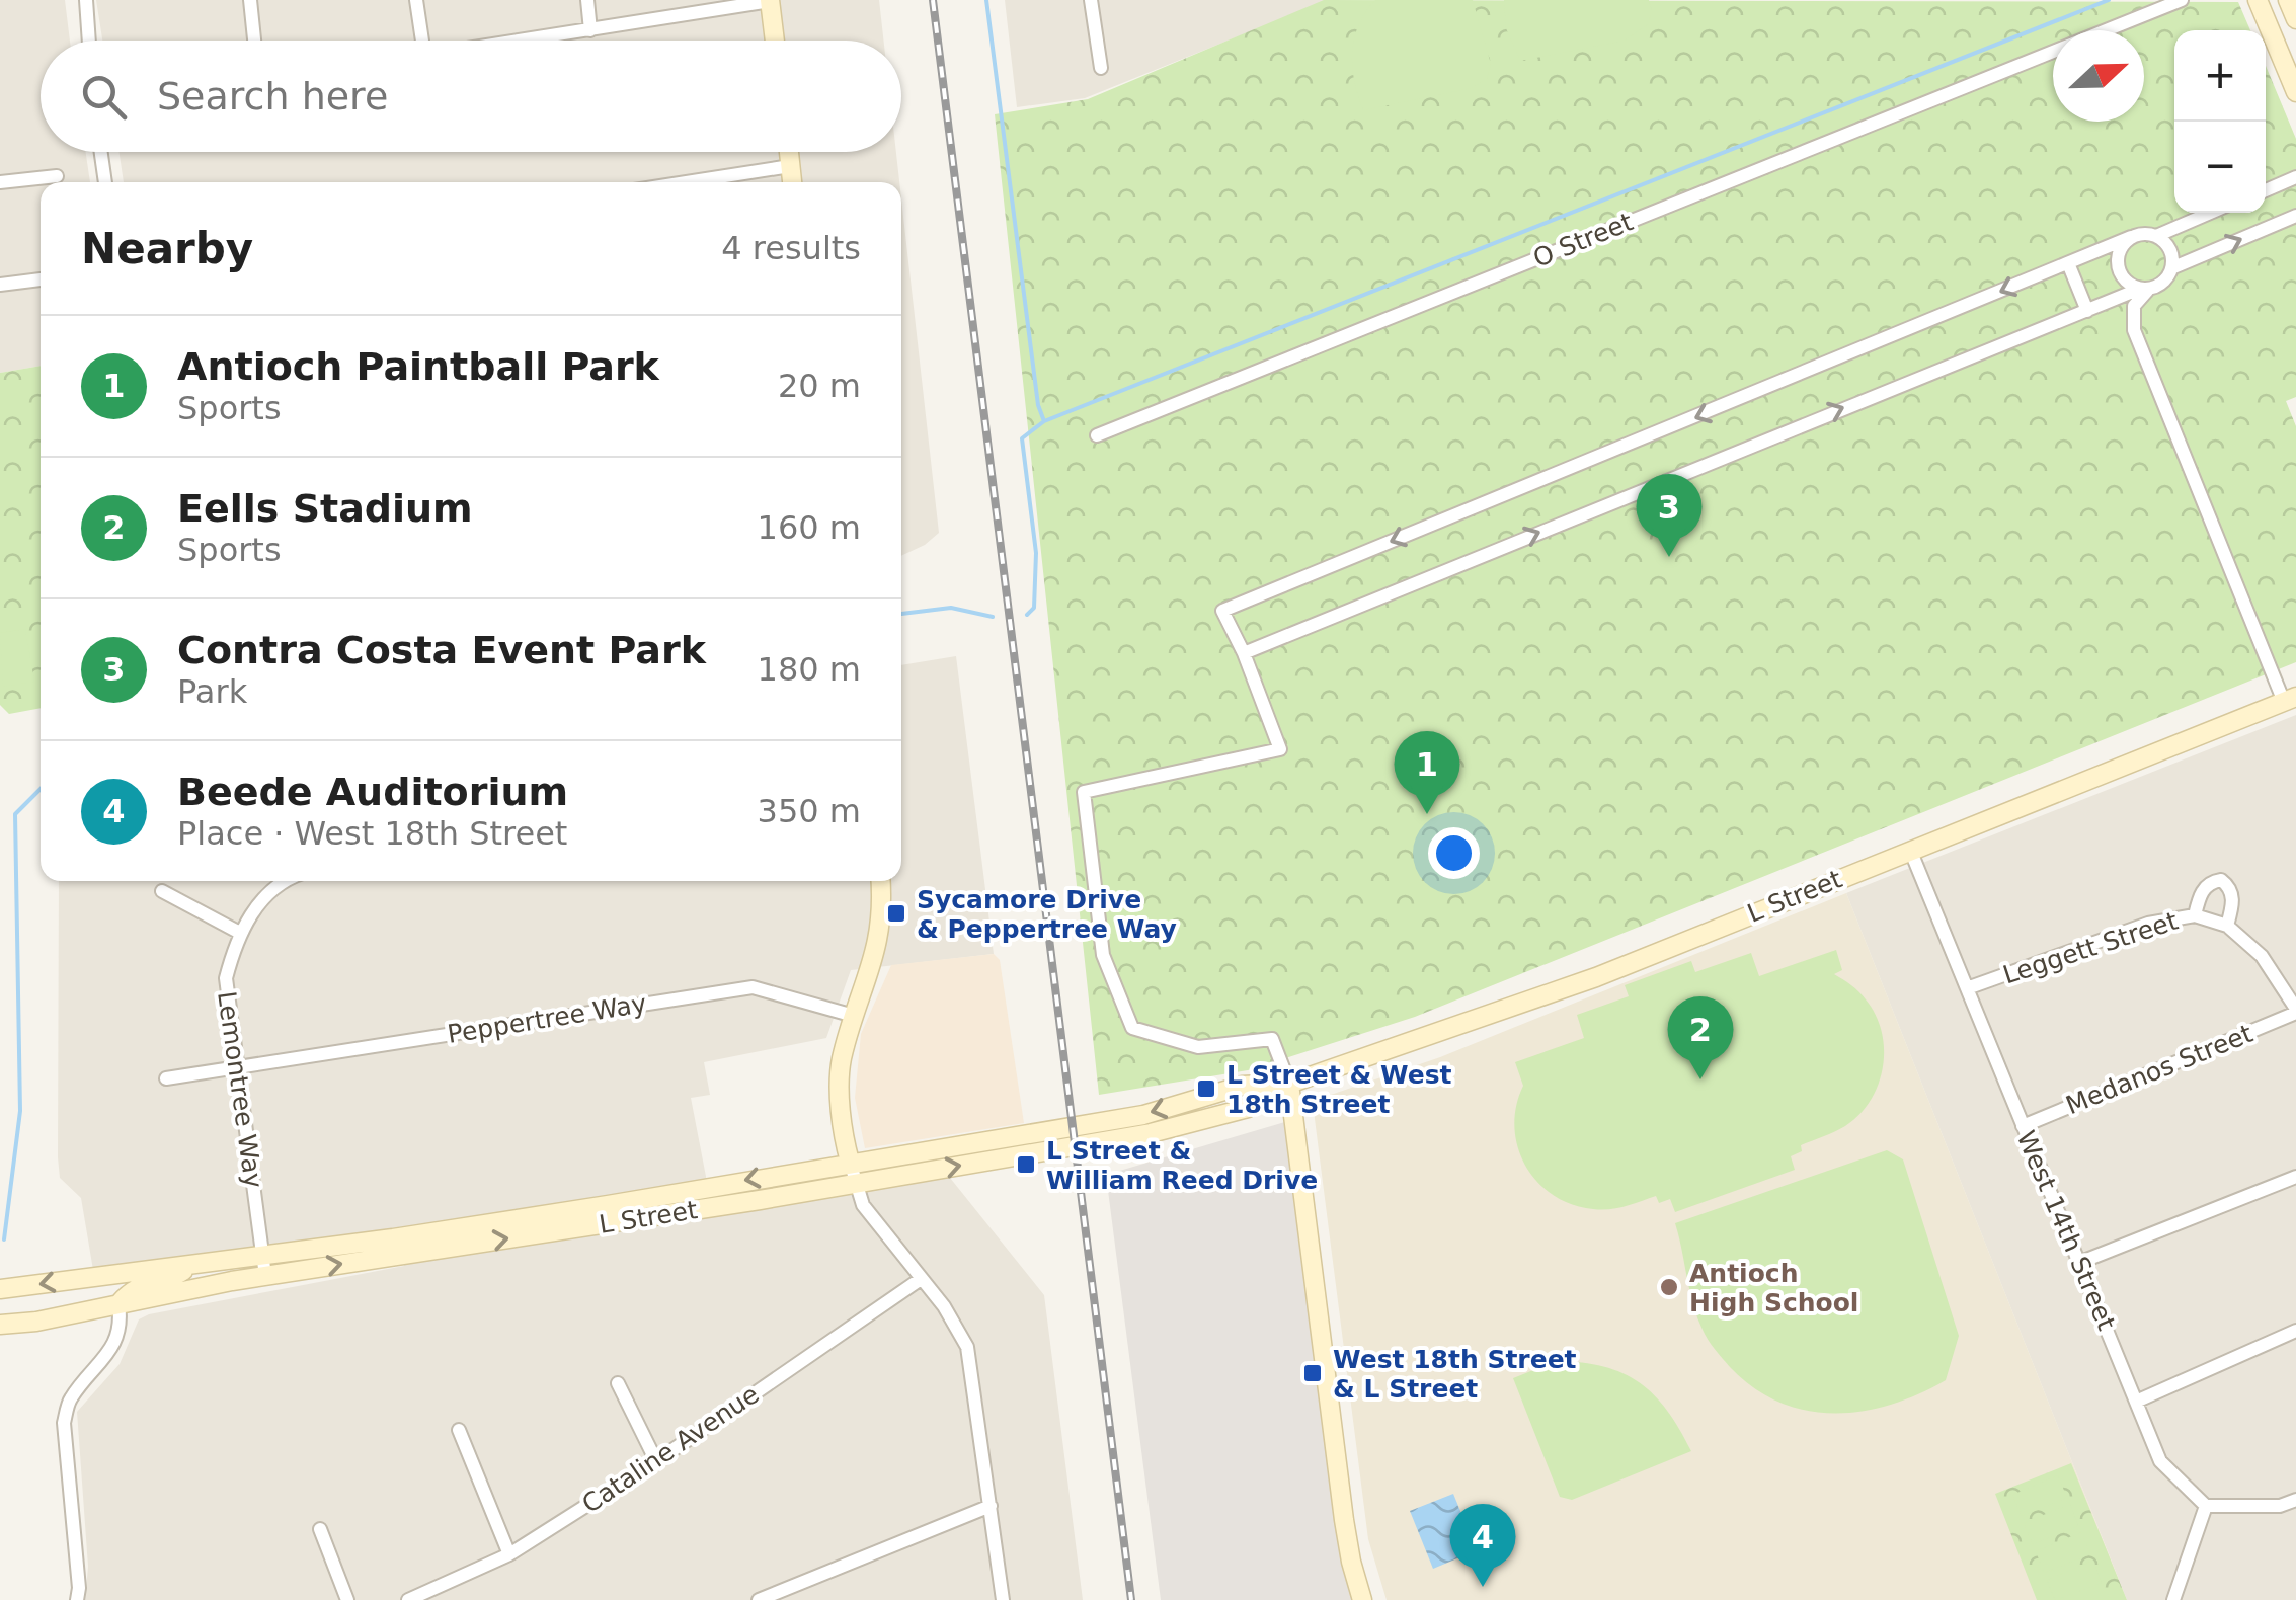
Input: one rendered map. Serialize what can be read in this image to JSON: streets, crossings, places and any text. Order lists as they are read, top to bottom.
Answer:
{
  "streets": {
    "main road": ["L Street"],
    "street": [
      "O Street",
      "Leggett Street",
      "Peppertree Way",
      "Medanos Street",
      "Lemontree Way",
      "West 14th Street",
      "Cataline Avenue"
    ]
  },
  "crossings": [
    ["L Street", "Lemontree Way"],
    ["L Street", "West 14th Street"],
    ["Leggett Street", "Medanos Street"],
    ["Leggett Street", "West 14th Street"],
    ["Peppertree Way", "Lemontree Way"],
    ["Medanos Street", "West 14th Street"]
  ],
  "places": {
    "transit": [
      "Sycamore Drive & Peppertree Way",
      "L Street & West 18th Street",
      "L Street & William Reed Drive",
      "West 18th Street & L Street"
    ],
    "other": ["Antioch High School"]
  },
  "north": "right",
  "page": {
    "map_buttons": ["+", "−"],
    "search": "Search here",
    "heading": ["Nearby", "4 results"],
    "list": [
      {
        "mark": "1",
        "name": "Antioch Paintball Park",
        "note": "Sports",
        "value": "20 m"
      },
      {
        "mark": "2",
        "name": "Eells Stadium",
        "note": "Sports",
        "value": "160 m"
      },
      {
        "mark": "3",
        "name": "Contra Costa Event Park",
        "note": "Park",
        "value": "180 m"
      },
      {
        "mark": "4",
        "name": "Beede Auditorium",
        "note": "Place · West 18th Street",
        "value": "350 m"
      }
    ],
    "pins": [
      "3",
      "1",
      "2",
      "4"
    ]
  }
}
